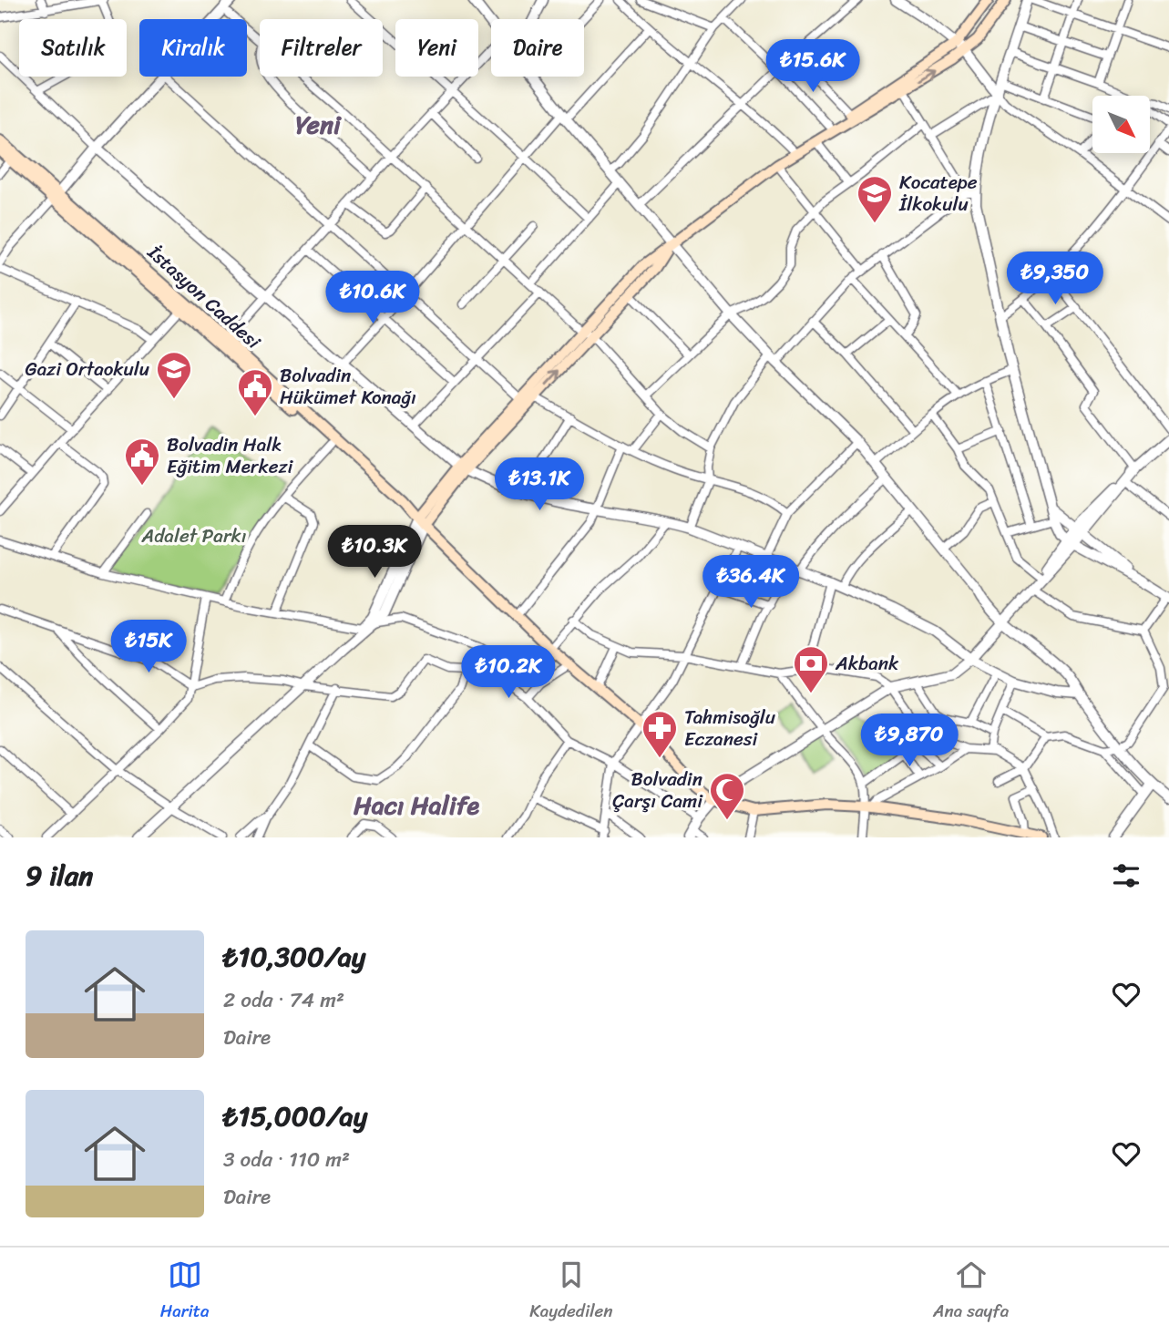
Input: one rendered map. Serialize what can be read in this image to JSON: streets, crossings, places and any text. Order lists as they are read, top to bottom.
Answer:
{
  "streets": {
    "main road": ["İstasyon Caddesi"]
  },
  "districts": ["Yeni", "Hacı Halife"],
  "parks": ["Adalet Parkı"],
  "places": {
    "school or university": ["Kocatepe İlkokulu", "Gazi Ortaokulu"],
    "public building": ["Bolvadin Hükümet Konağı", "Bolvadin Halk Eğitim Merkezi"],
    "bank": ["Akbank"],
    "pharmacy": ["Tahmisoğlu Eczanesi"],
    "mosque": ["Bolvadin Çarşı Cami"]
  },
  "north": "bottom right",
  "page": {
    "chip": [
      "Satılık",
      "Kiralık",
      "Filtreler",
      "Yeni",
      "Daire"
    ],
    "price": [
      "₺15.6K",
      "₺9,350",
      "₺10.6K",
      "₺13.1K",
      "₺10.3K",
      "₺36.4K",
      "₺15K",
      "₺10.2K",
      "₺9,870"
    ],
    "heading": "9 ilan",
    "list": [
      {
        "name": "₺10,300/ay",
        "note": "2 oda · 74 m² · Daire"
      },
      {
        "name": "₺15,000/ay",
        "note": "3 oda · 110 m² · Daire"
      }
    ],
    "tabs": ["Harita", "Kaydedilen", "Ana sayfa"]
  }
}
